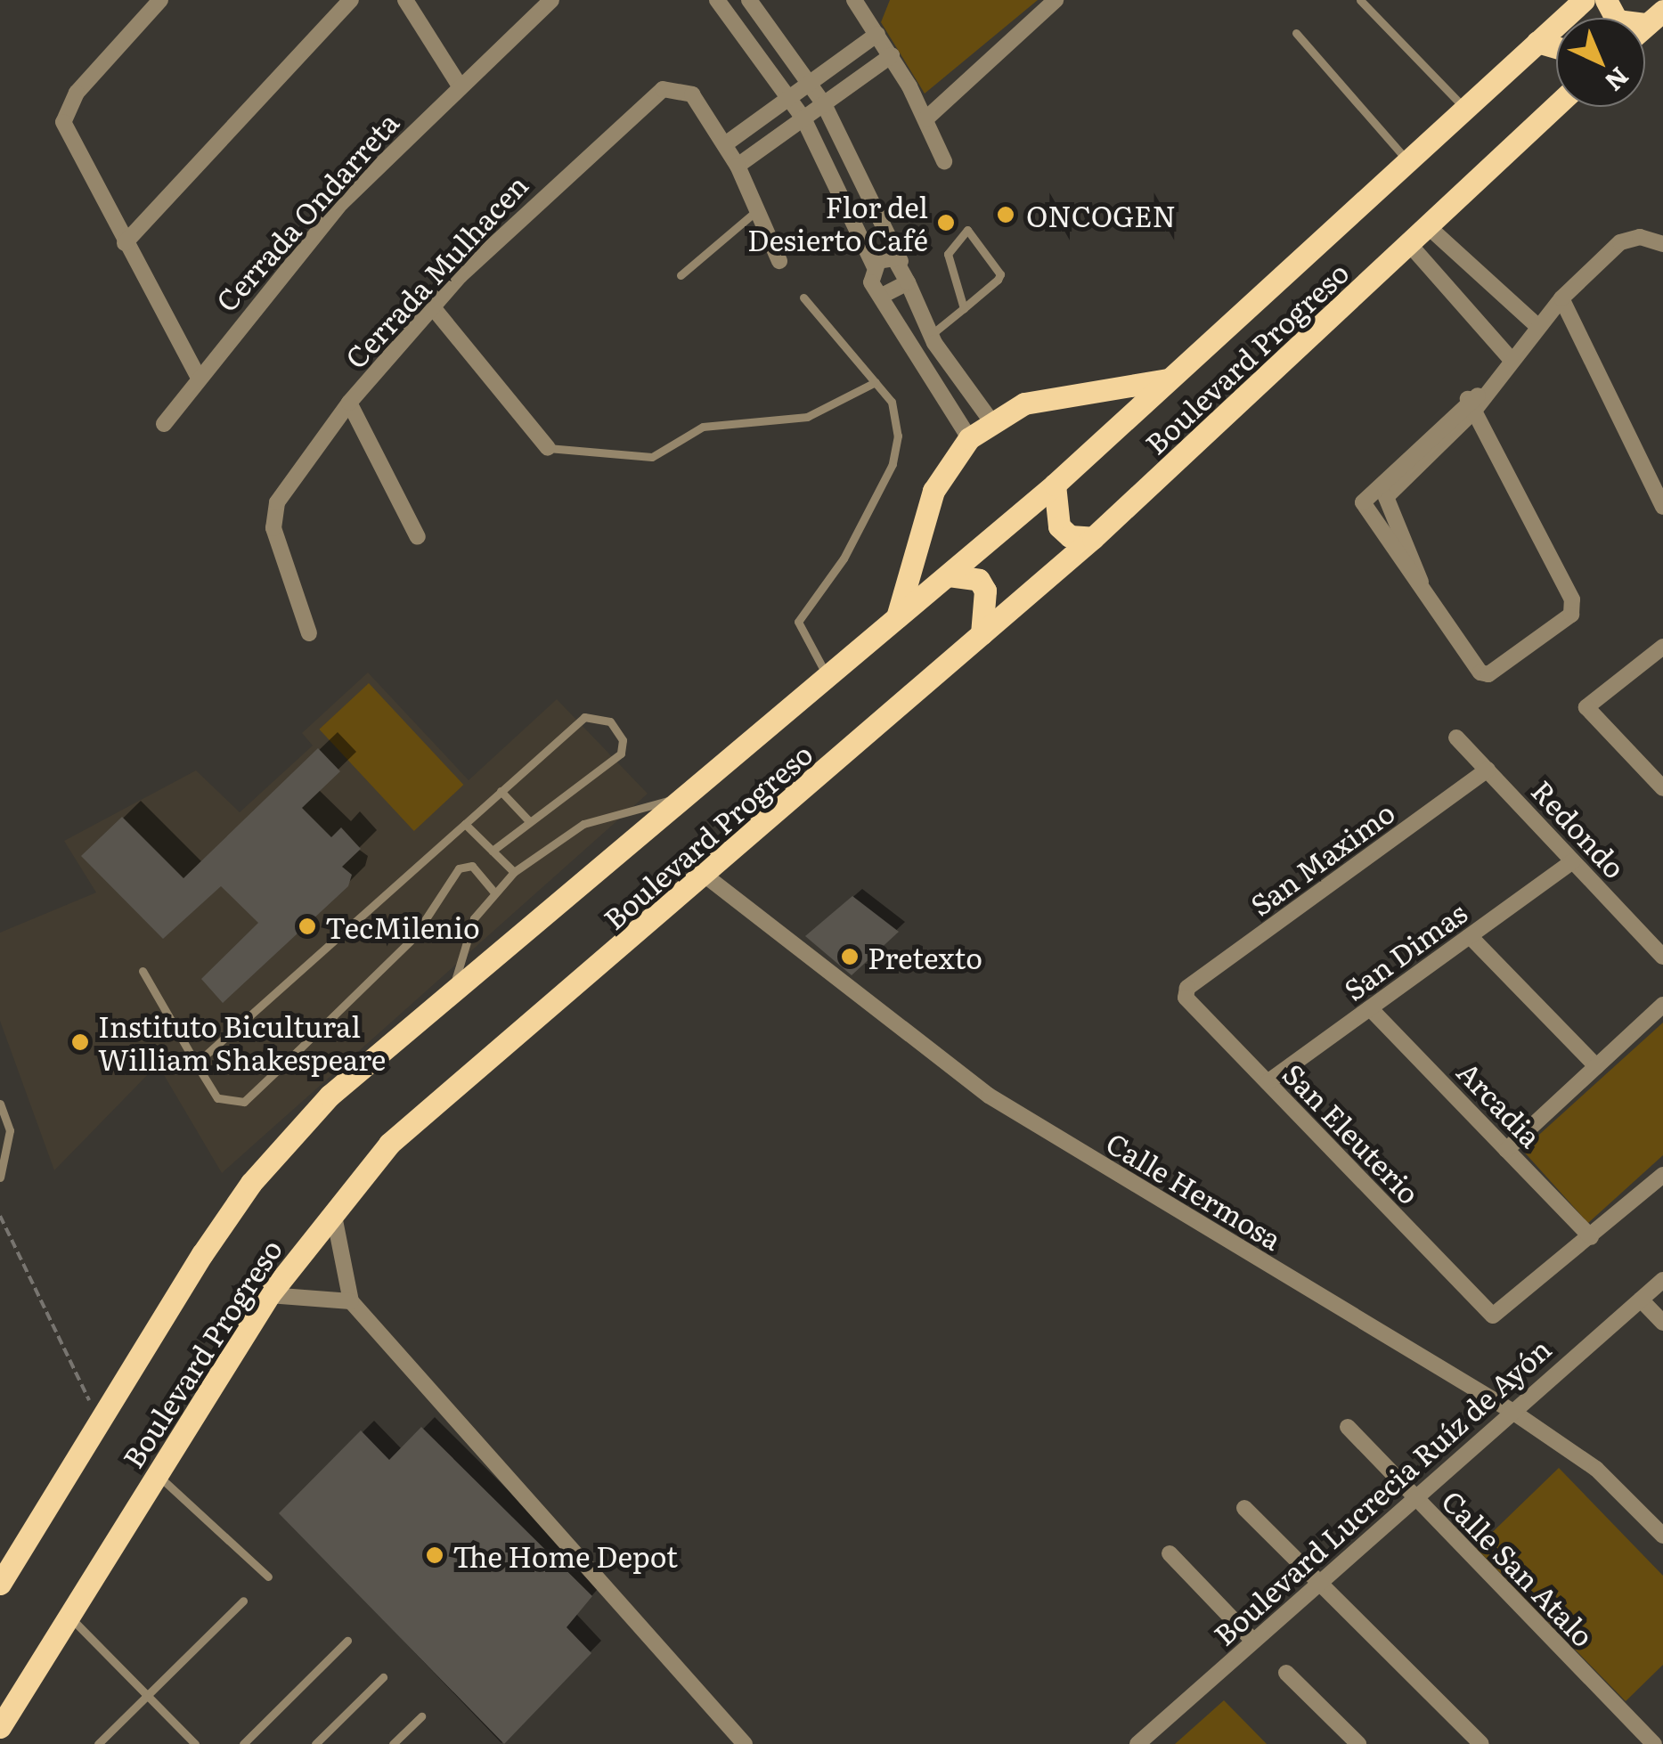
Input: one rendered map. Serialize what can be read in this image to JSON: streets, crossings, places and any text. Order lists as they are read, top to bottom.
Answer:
{
  "streets": {
    "main road": ["Boulevard Progreso"],
    "street": [
      "Cerrada Ondarreta",
      "Cerrada Mulhacen",
      "Redondo",
      "San Maximo",
      "San Dimas",
      "Arcadia",
      "San Eleuterio",
      "Calle Hermosa",
      "Boulevard Lucrecia Ruíz de Ayón",
      "Calle San Atalo"
    ]
  },
  "crossings": [
    ["Boulevard Progreso", "Calle Hermosa"],
    ["Redondo", "San Maximo"],
    ["Redondo", "San Dimas"],
    ["San Maximo", "San Eleuterio"],
    ["San Dimas", "Arcadia"],
    ["San Dimas", "San Eleuterio"],
    ["Arcadia", "San Eleuterio"],
    ["Calle Hermosa", "Boulevard Lucrecia Ruíz de Ayón"],
    ["Boulevard Lucrecia Ruíz de Ayón", "Calle San Atalo"]
  ],
  "places": [
    "ONCOGEN",
    "Flor del Desierto Café",
    "TecMilenio",
    "Pretexto",
    "Instituto Bicultural William Shakespeare",
    "The Home Depot"
  ],
  "north": "bottom right"
}
